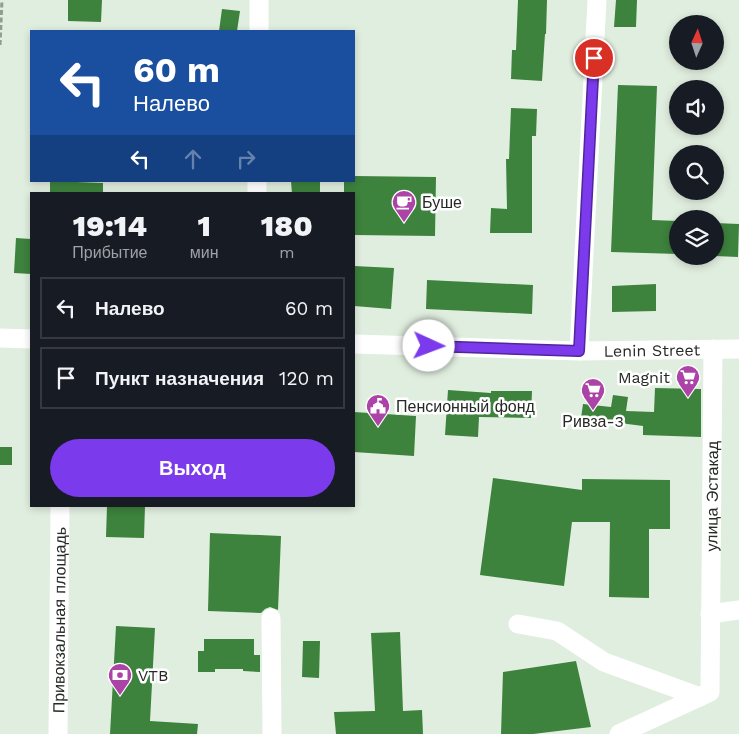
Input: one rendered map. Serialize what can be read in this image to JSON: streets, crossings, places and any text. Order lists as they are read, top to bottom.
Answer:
{
  "streets": {
    "street": ["Lenin Street", "улица Эстакад", "Привокзальная площадь"]
  },
  "crossings": [
    ["Lenin Street", "улица Эстакад"]
  ],
  "places": {
    "cafe": ["Буше"],
    "supermarket": ["Magnit", "Ривза-3"],
    "public building": ["Пенсионный фонд"],
    "bank": ["VTB"]
  },
  "north": "top",
  "page": {
    "turn": ["60 m", "Налево"],
    "eta": [
      "19:14",
      "Прибытие",
      "1",
      "мин",
      "180",
      "m"
    ],
    "list": [
      {
        "name": "Налево",
        "value": "60 m"
      },
      {
        "name": "Пункт назначения",
        "value": "120 m"
      }
    ],
    "buttons": "Выход"
  }
}
